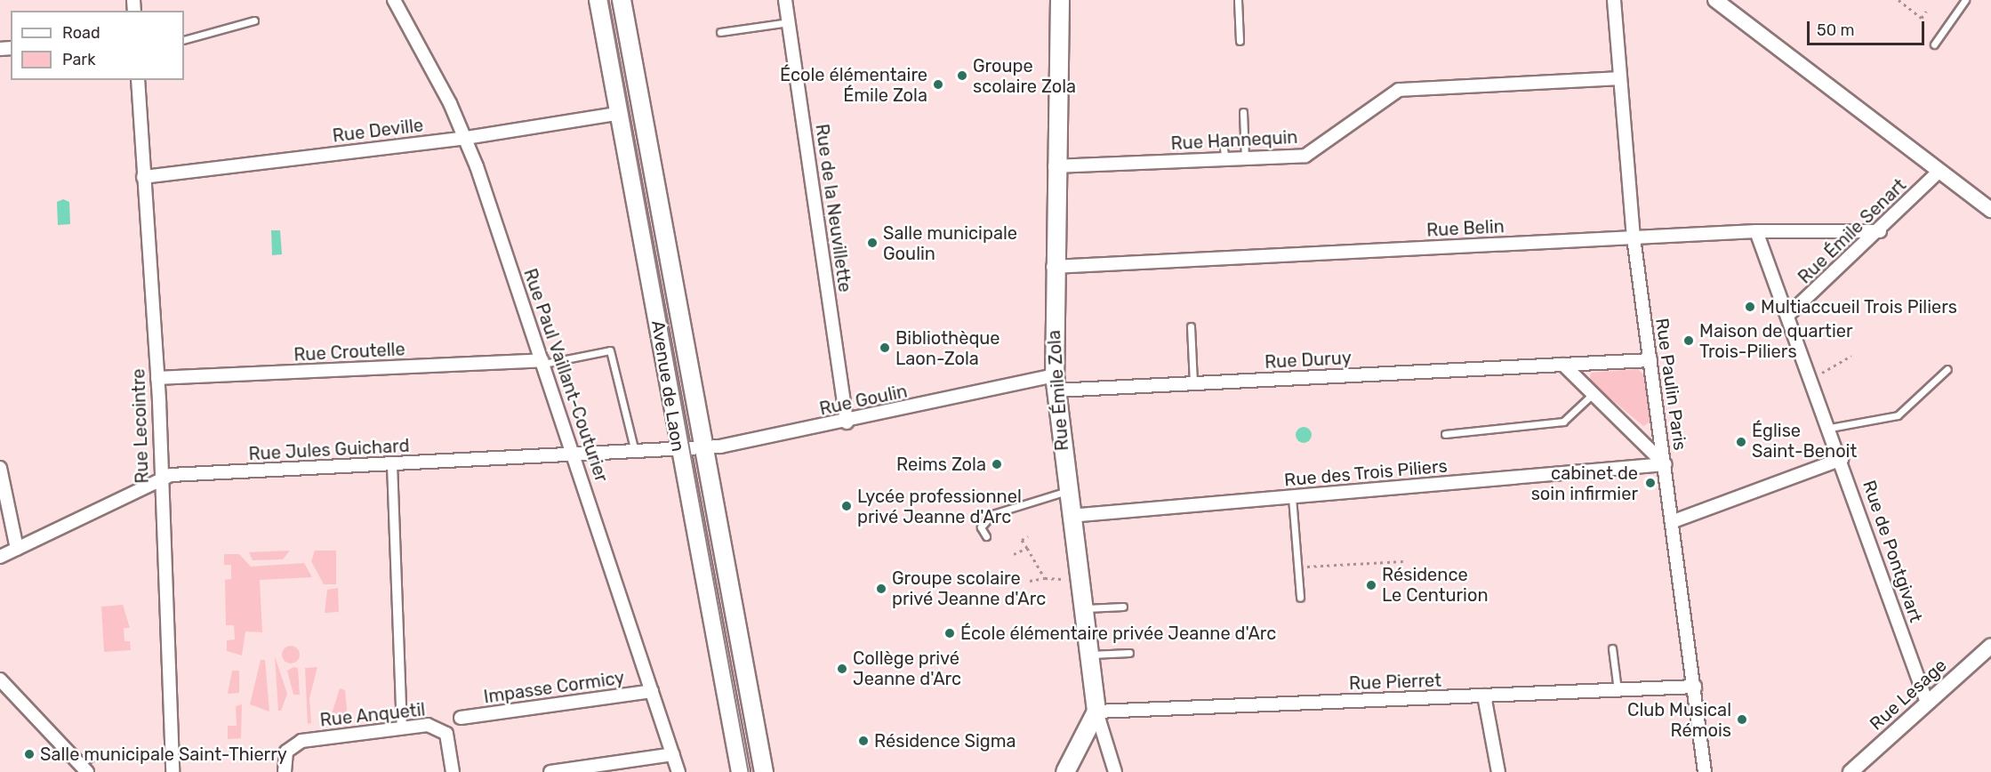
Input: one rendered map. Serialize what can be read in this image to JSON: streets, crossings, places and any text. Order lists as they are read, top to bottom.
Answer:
{
  "streets": {
    "main road": ["Avenue de Laon", "Rue Émile Zola"],
    "street": [
      "Rue Deville",
      "Rue Hannequin",
      "Rue de la Neuvillette",
      "Rue Belin",
      "Rue Émile Senart",
      "Rue Croutelle",
      "Rue Duruy",
      "Rue Paul Vaillant-Couturier",
      "Rue Paulin Paris",
      "Rue Goulin",
      "Rue Lecointre",
      "Rue Jules Guichard",
      "Rue des Trois Piliers",
      "Rue de Pontgivart",
      "Rue Pierret",
      "Impasse Cormicy",
      "Rue Lesage",
      "Rue Anquetil"
    ]
  },
  "crossings": [
    ["Rue Deville", "Rue Paul Vaillant-Couturier"],
    ["Rue Deville", "Avenue de Laon"],
    ["Rue Deville", "Rue Lecointre"],
    ["Rue Hannequin", "Rue Paulin Paris"],
    ["Rue Hannequin", "Rue Émile Zola"],
    ["Rue de la Neuvillette", "Rue Goulin"],
    ["Rue Belin", "Rue Émile Senart"],
    ["Rue Belin", "Rue Paulin Paris"],
    ["Rue Belin", "Rue Émile Zola"],
    ["Rue Belin", "Rue de Pontgivart"],
    ["Rue Émile Senart", "Rue de Pontgivart"],
    ["Rue Croutelle", "Rue Paul Vaillant-Couturier"],
    ["Rue Croutelle", "Rue Lecointre"],
    ["Rue Duruy", "Rue Paulin Paris"],
    ["Rue Duruy", "Rue Émile Zola"],
    ["Rue Duruy", "Rue Goulin"],
    ["Rue Paul Vaillant-Couturier", "Rue Jules Guichard"],
    ["Rue Paul Vaillant-Couturier", "Impasse Cormicy"],
    ["Rue Paulin Paris", "Rue des Trois Piliers"],
    ["Rue Paulin Paris", "Rue Pierret"],
    ["Avenue de Laon", "Rue Goulin"],
    ["Avenue de Laon", "Rue Jules Guichard"],
    ["Rue Émile Zola", "Rue Goulin"],
    ["Rue Émile Zola", "Rue des Trois Piliers"],
    ["Rue Émile Zola", "Rue Pierret"],
    ["Rue Goulin", "Rue Jules Guichard"],
    ["Rue Lecointre", "Rue Jules Guichard"],
    ["Rue de Pontgivart", "Rue Lesage"]
  ],
  "places": [
    "Groupe scolaire Zola",
    "École élémentaire Émile Zola",
    "Salle municipale Goulin",
    "Multiaccueil Trois Piliers",
    "Maison de quartier Trois-Piliers",
    "Bibliothèque Laon-Zola",
    "Église Saint-Benoit",
    "Reims Zola",
    "cabinet de soin infirmier",
    "Lycée professionnel privé Jeanne d'Arc",
    "Résidence Le Centurion",
    "Groupe scolaire privé Jeanne d'Arc",
    "École élémentaire privée Jeanne d'Arc",
    "Collège privé Jeanne d'Arc",
    "Club Musical Rémois",
    "Résidence Sigma",
    "Salle municipale Saint-Thierry"
  ],
  "legend": ["Road", "Park"],
  "scale_bar": "50 m"
}
